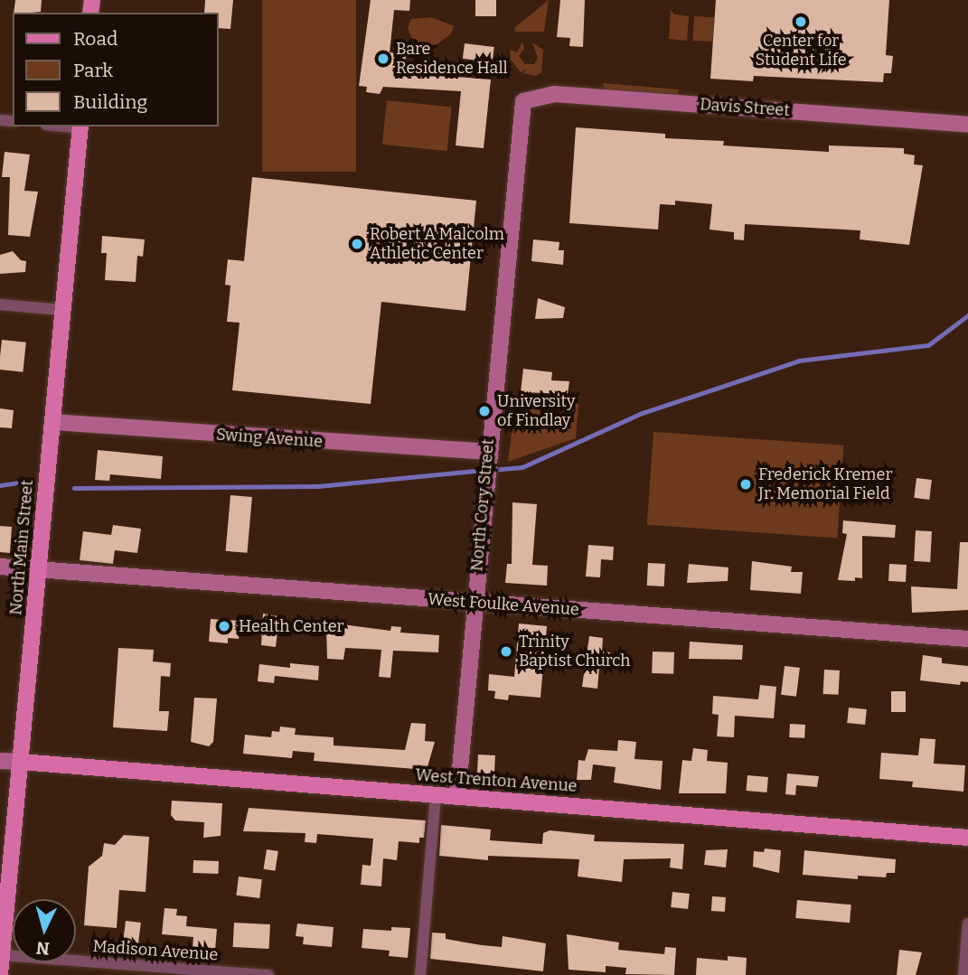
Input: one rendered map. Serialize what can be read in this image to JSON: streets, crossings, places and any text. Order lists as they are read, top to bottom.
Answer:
{
  "streets": {
    "main road": ["North Main Street", "West Trenton Avenue"],
    "street": [
      "Davis Street",
      "Swing Avenue",
      "North Cory Street",
      "West Foulke Avenue",
      "Madison Avenue"
    ]
  },
  "crossings": [
    ["Davis Street", "North Cory Street"],
    ["Swing Avenue", "North Cory Street"],
    ["Swing Avenue", "North Main Street"],
    ["North Cory Street", "West Foulke Avenue"],
    ["North Cory Street", "West Trenton Avenue"],
    ["North Main Street", "West Foulke Avenue"],
    ["North Main Street", "West Trenton Avenue"],
    ["North Main Street", "Madison Avenue"]
  ],
  "places": [
    "Center for Student Life",
    "Bare Residence Hall",
    "Robert A Malcolm Athletic Center",
    "University of Findlay",
    "Frederick Kremer Jr. Memorial Field",
    "Health Center",
    "Trinity Baptist Church"
  ],
  "legend": ["Road", "Park", "Building"],
  "north": "bottom"
}
